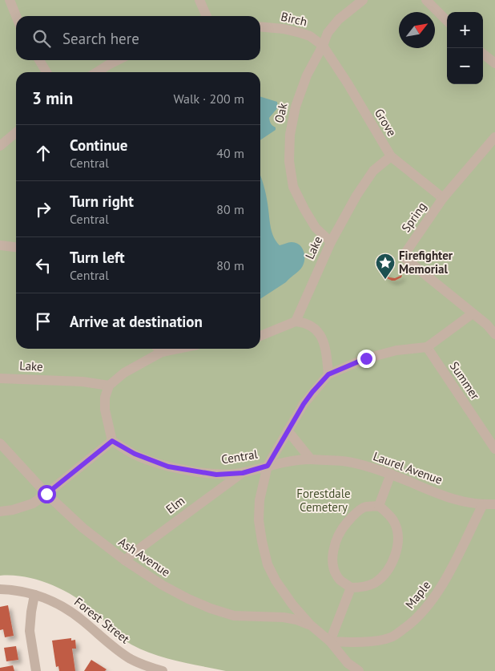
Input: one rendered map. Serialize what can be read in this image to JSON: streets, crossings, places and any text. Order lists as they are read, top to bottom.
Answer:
{
  "streets": {
    "street": [
      "Birch",
      "Oak",
      "Grove",
      "Spring",
      "Lake",
      "Summer",
      "Central",
      "Laurel Avenue",
      "Elm",
      "Ash Avenue",
      "Maple",
      "Forest Street"
    ]
  },
  "crossings": [
    ["Birch", "Oak"],
    ["Birch", "Grove"],
    ["Oak", "Grove"],
    ["Oak", "Lake"],
    ["Grove", "Spring"],
    ["Grove", "Lake"],
    ["Spring", "Central"],
    ["Summer", "Central"],
    ["Central", "Laurel Avenue"],
    ["Central", "Elm"],
    ["Laurel Avenue", "Maple"],
    ["Elm", "Ash Avenue"]
  ],
  "parks": ["Forestdale Cemetery"],
  "places": {
    "place": ["Firefighter Memorial"]
  },
  "north": "top right",
  "page": {
    "map_buttons": ["+", "−"],
    "search": "Search here",
    "heading": ["3 min", "Walk · 200 m"],
    "list": [
      ["Continue", "Central", "40 m"],
      ["Turn right", "Central", "80 m"],
      ["Turn left", "Central", "80 m"],
      "Arrive at destination"
    ]
  }
}
